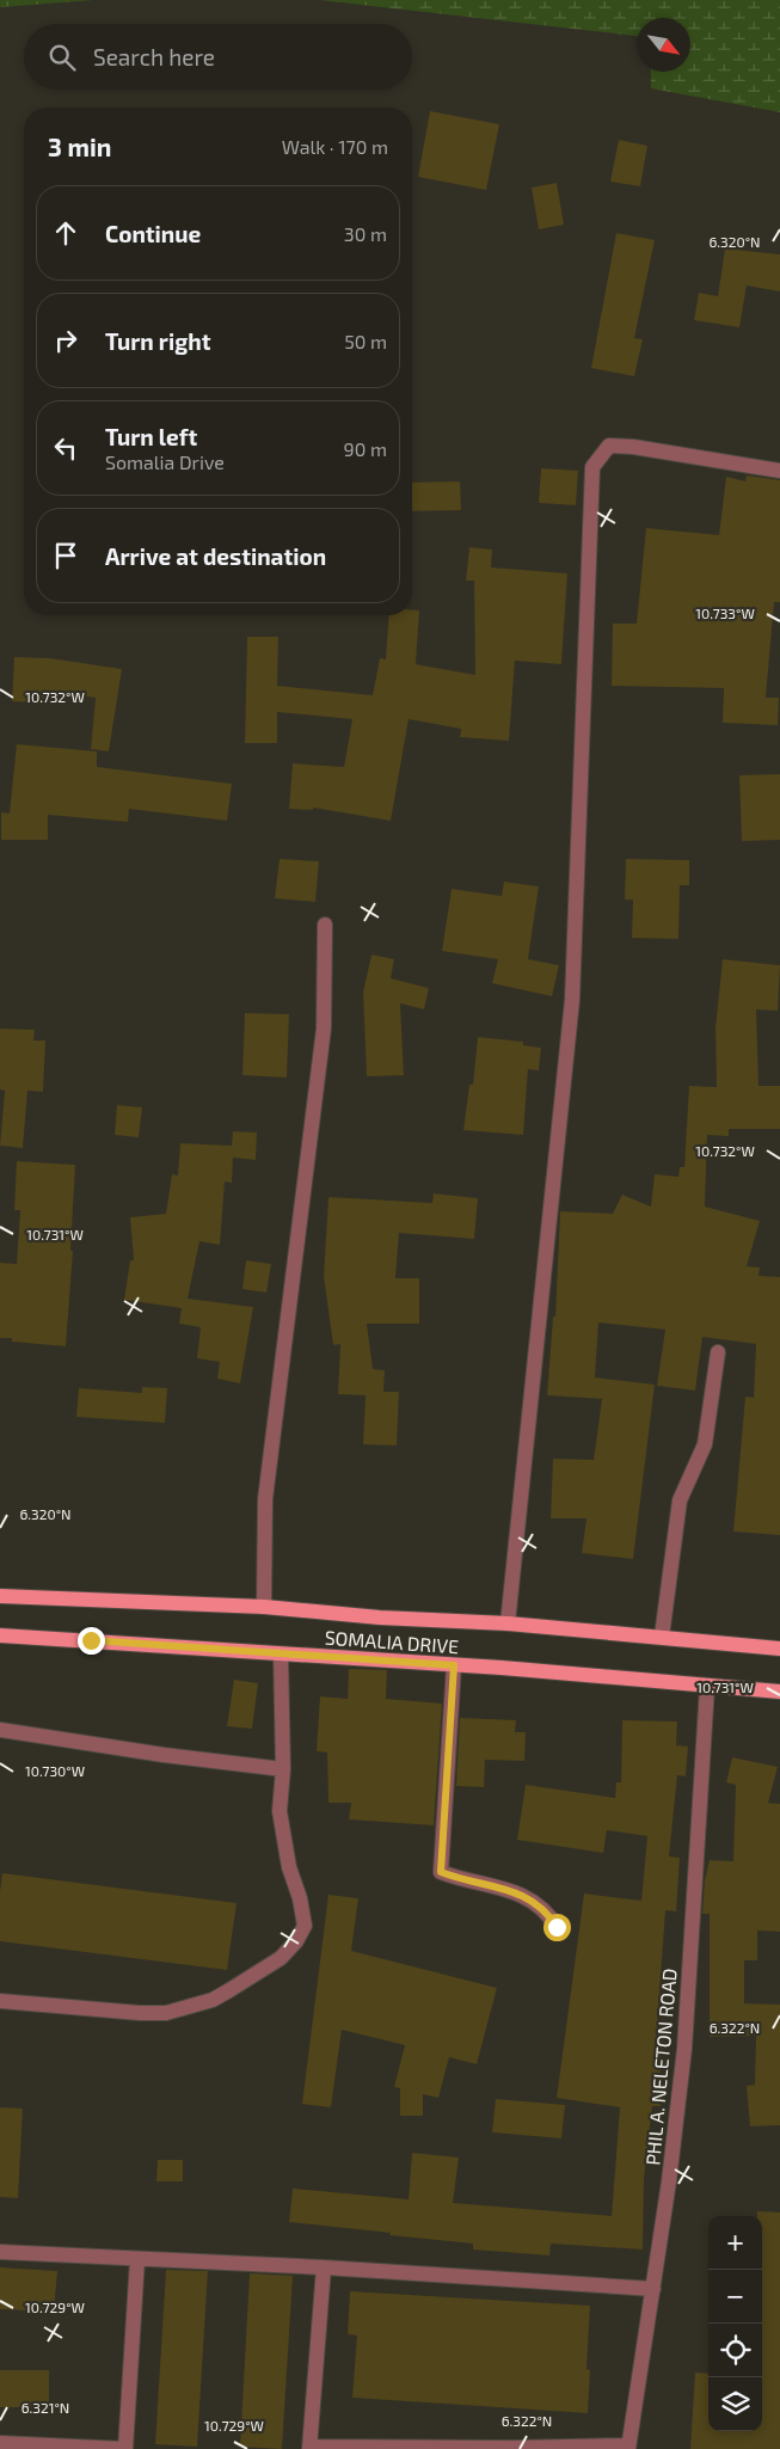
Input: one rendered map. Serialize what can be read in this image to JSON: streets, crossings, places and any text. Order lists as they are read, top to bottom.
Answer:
{
  "streets": {
    "main road": ["SOMALIA DRIVE"],
    "street": ["PHIL A. NELETON ROAD"]
  },
  "crossings": [
    ["SOMALIA DRIVE", "PHIL A. NELETON ROAD"]
  ],
  "north": "bottom right",
  "page": {
    "search": "Search here",
    "heading": ["3 min", "Walk · 170 m"],
    "list": [
      ["Continue", "30 m"],
      ["Turn right", "50 m"],
      ["Turn left", "Somalia Drive", "90 m"],
      "Arrive at destination"
    ],
    "map_buttons": ["+", "−"]
  },
  "coordinates": [
    "6.320°N",
    "10.733°W",
    "10.732°W",
    "10.731°W",
    "10.730°W",
    "6.322°N",
    "10.729°W",
    "6.321°N"
  ]
}
